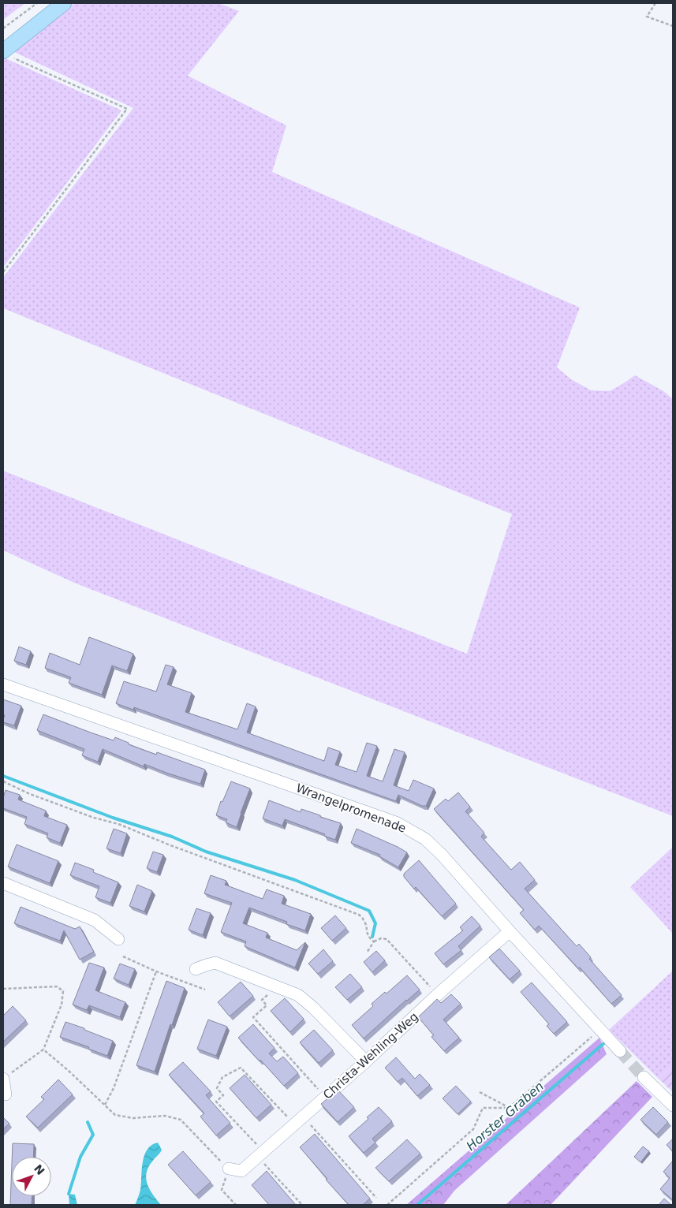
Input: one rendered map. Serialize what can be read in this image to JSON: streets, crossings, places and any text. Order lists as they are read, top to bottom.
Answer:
{
  "streets": {
    "street": ["Wrangelpromenade", "Christa-Wehling-Weg"]
  },
  "crossings": [
    ["Wrangelpromenade", "Christa-Wehling-Weg"]
  ],
  "water": ["Horster Graben"],
  "north": "top right"
}
